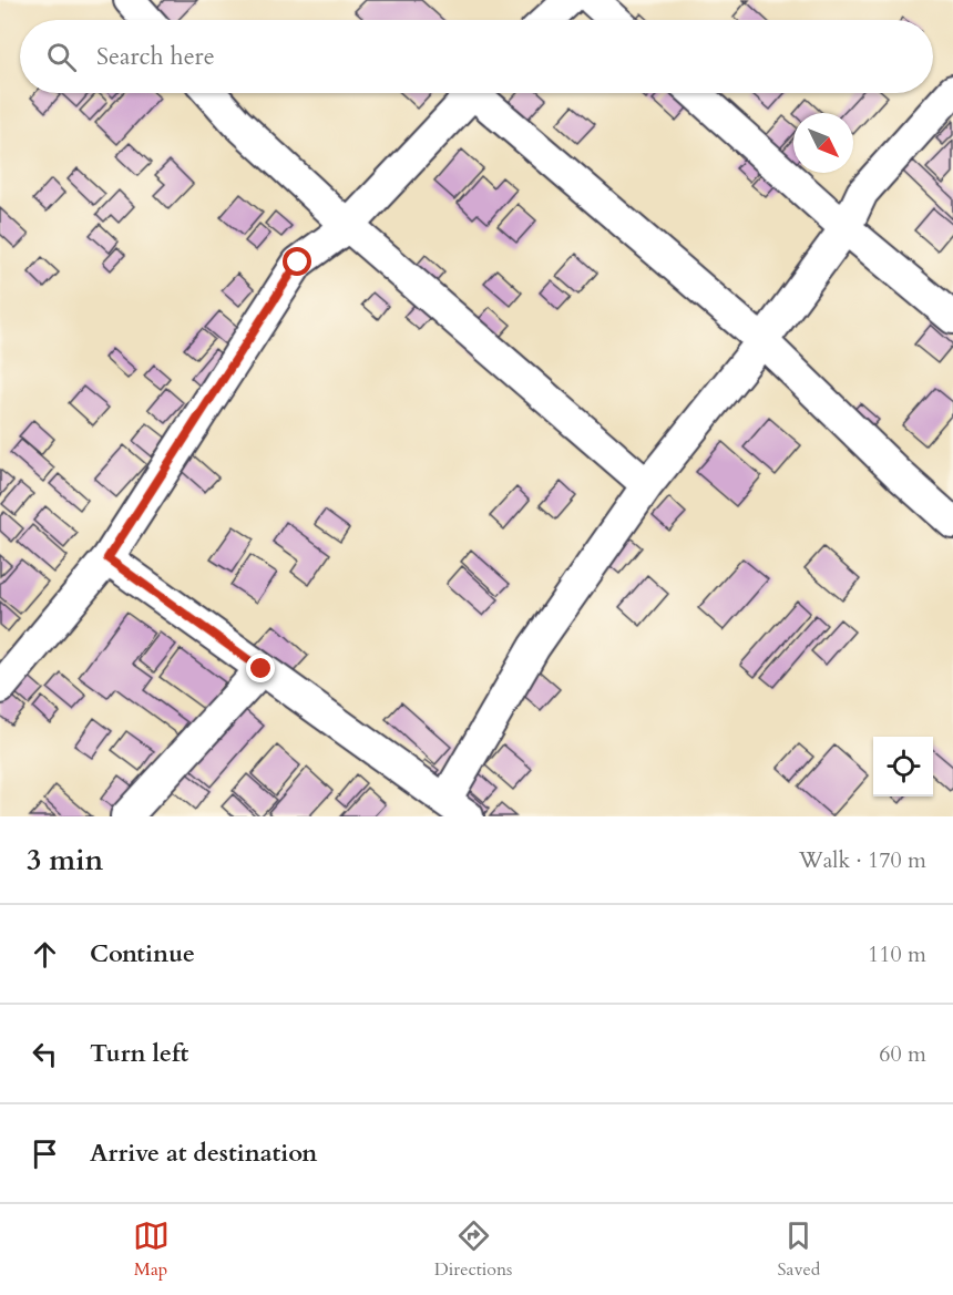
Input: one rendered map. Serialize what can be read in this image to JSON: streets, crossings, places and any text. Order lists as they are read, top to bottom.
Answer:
{
  "north": "bottom right",
  "page": {
    "search": "Search here",
    "heading": ["3 min", "Walk · 170 m"],
    "list": [
      ["Continue", "110 m"],
      ["Turn left", "60 m"],
      "Arrive at destination"
    ],
    "nav": ["Map", "Directions", "Saved"]
  }
}
